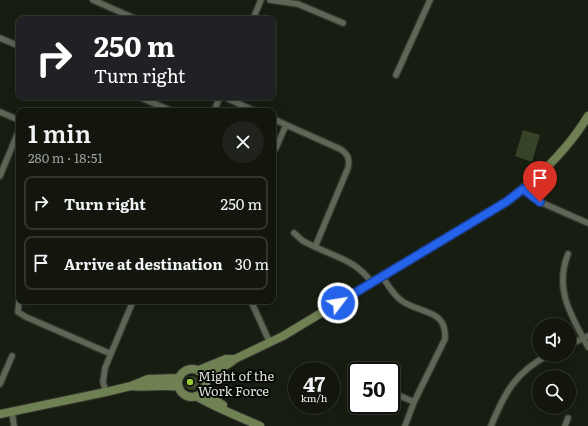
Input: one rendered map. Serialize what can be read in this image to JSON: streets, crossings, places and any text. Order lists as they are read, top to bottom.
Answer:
{
  "places": ["Might of the Work Force"],
  "page": {
    "turn": ["250 m", "Turn right"],
    "heading": ["1 min", "280 m · 18:51"],
    "list": [
      {
        "name": "Turn right",
        "value": "250 m"
      },
      {
        "name": "Arrive at destination",
        "value": "30 m"
      }
    ],
    "speed": "47 km/h",
    "limit": "50"
  }
}
